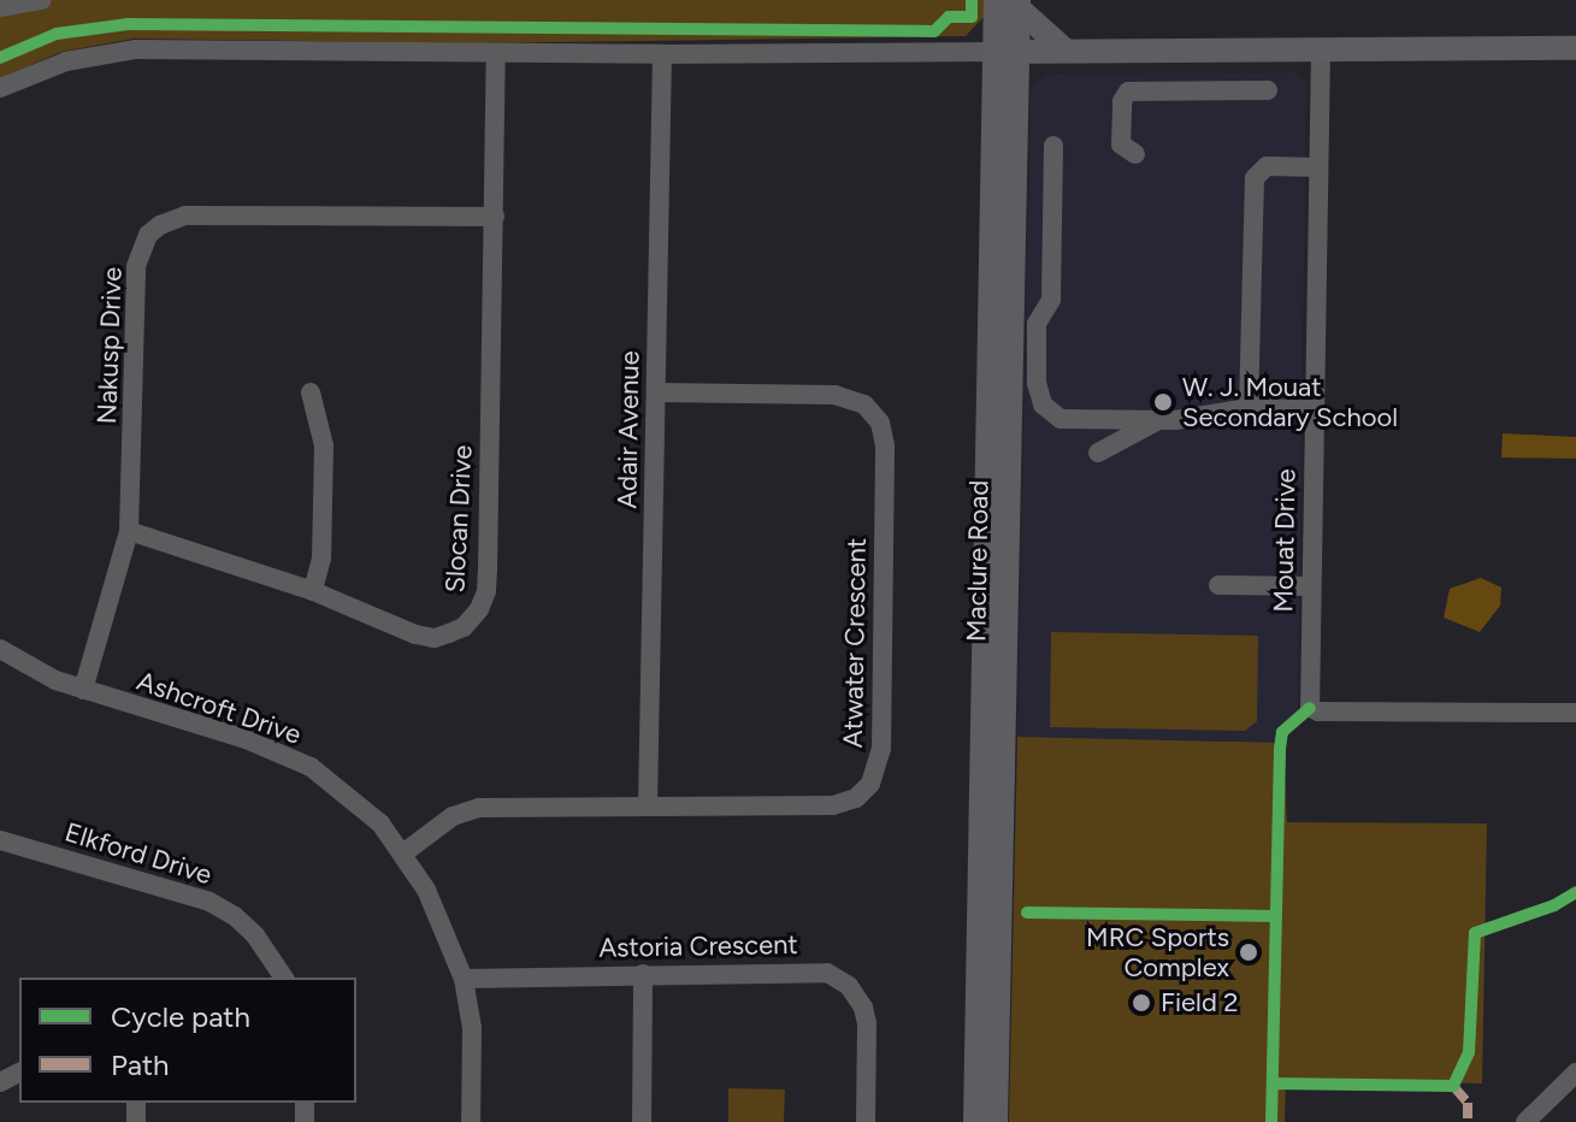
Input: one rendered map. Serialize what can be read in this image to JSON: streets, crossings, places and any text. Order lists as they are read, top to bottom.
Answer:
{
  "streets": {
    "main road": ["Maclure Road"],
    "street": [
      "Nakusp Drive",
      "Adair Avenue",
      "Slocan Drive",
      "Mouat Drive",
      "Atwater Crescent",
      "Ashcroft Drive",
      "Elkford Drive",
      "Astoria Crescent"
    ]
  },
  "crossings": [
    ["Nakusp Drive", "Slocan Drive"],
    ["Nakusp Drive", "Ashcroft Drive"],
    ["Adair Avenue", "Atwater Crescent"],
    ["Atwater Crescent", "Ashcroft Drive"],
    ["Ashcroft Drive", "Astoria Crescent"]
  ],
  "places": ["W. J. Mouat Secondary School", "MRC Sports Complex", "Field 2"],
  "legend": ["Cycle path", "Path"]
}
